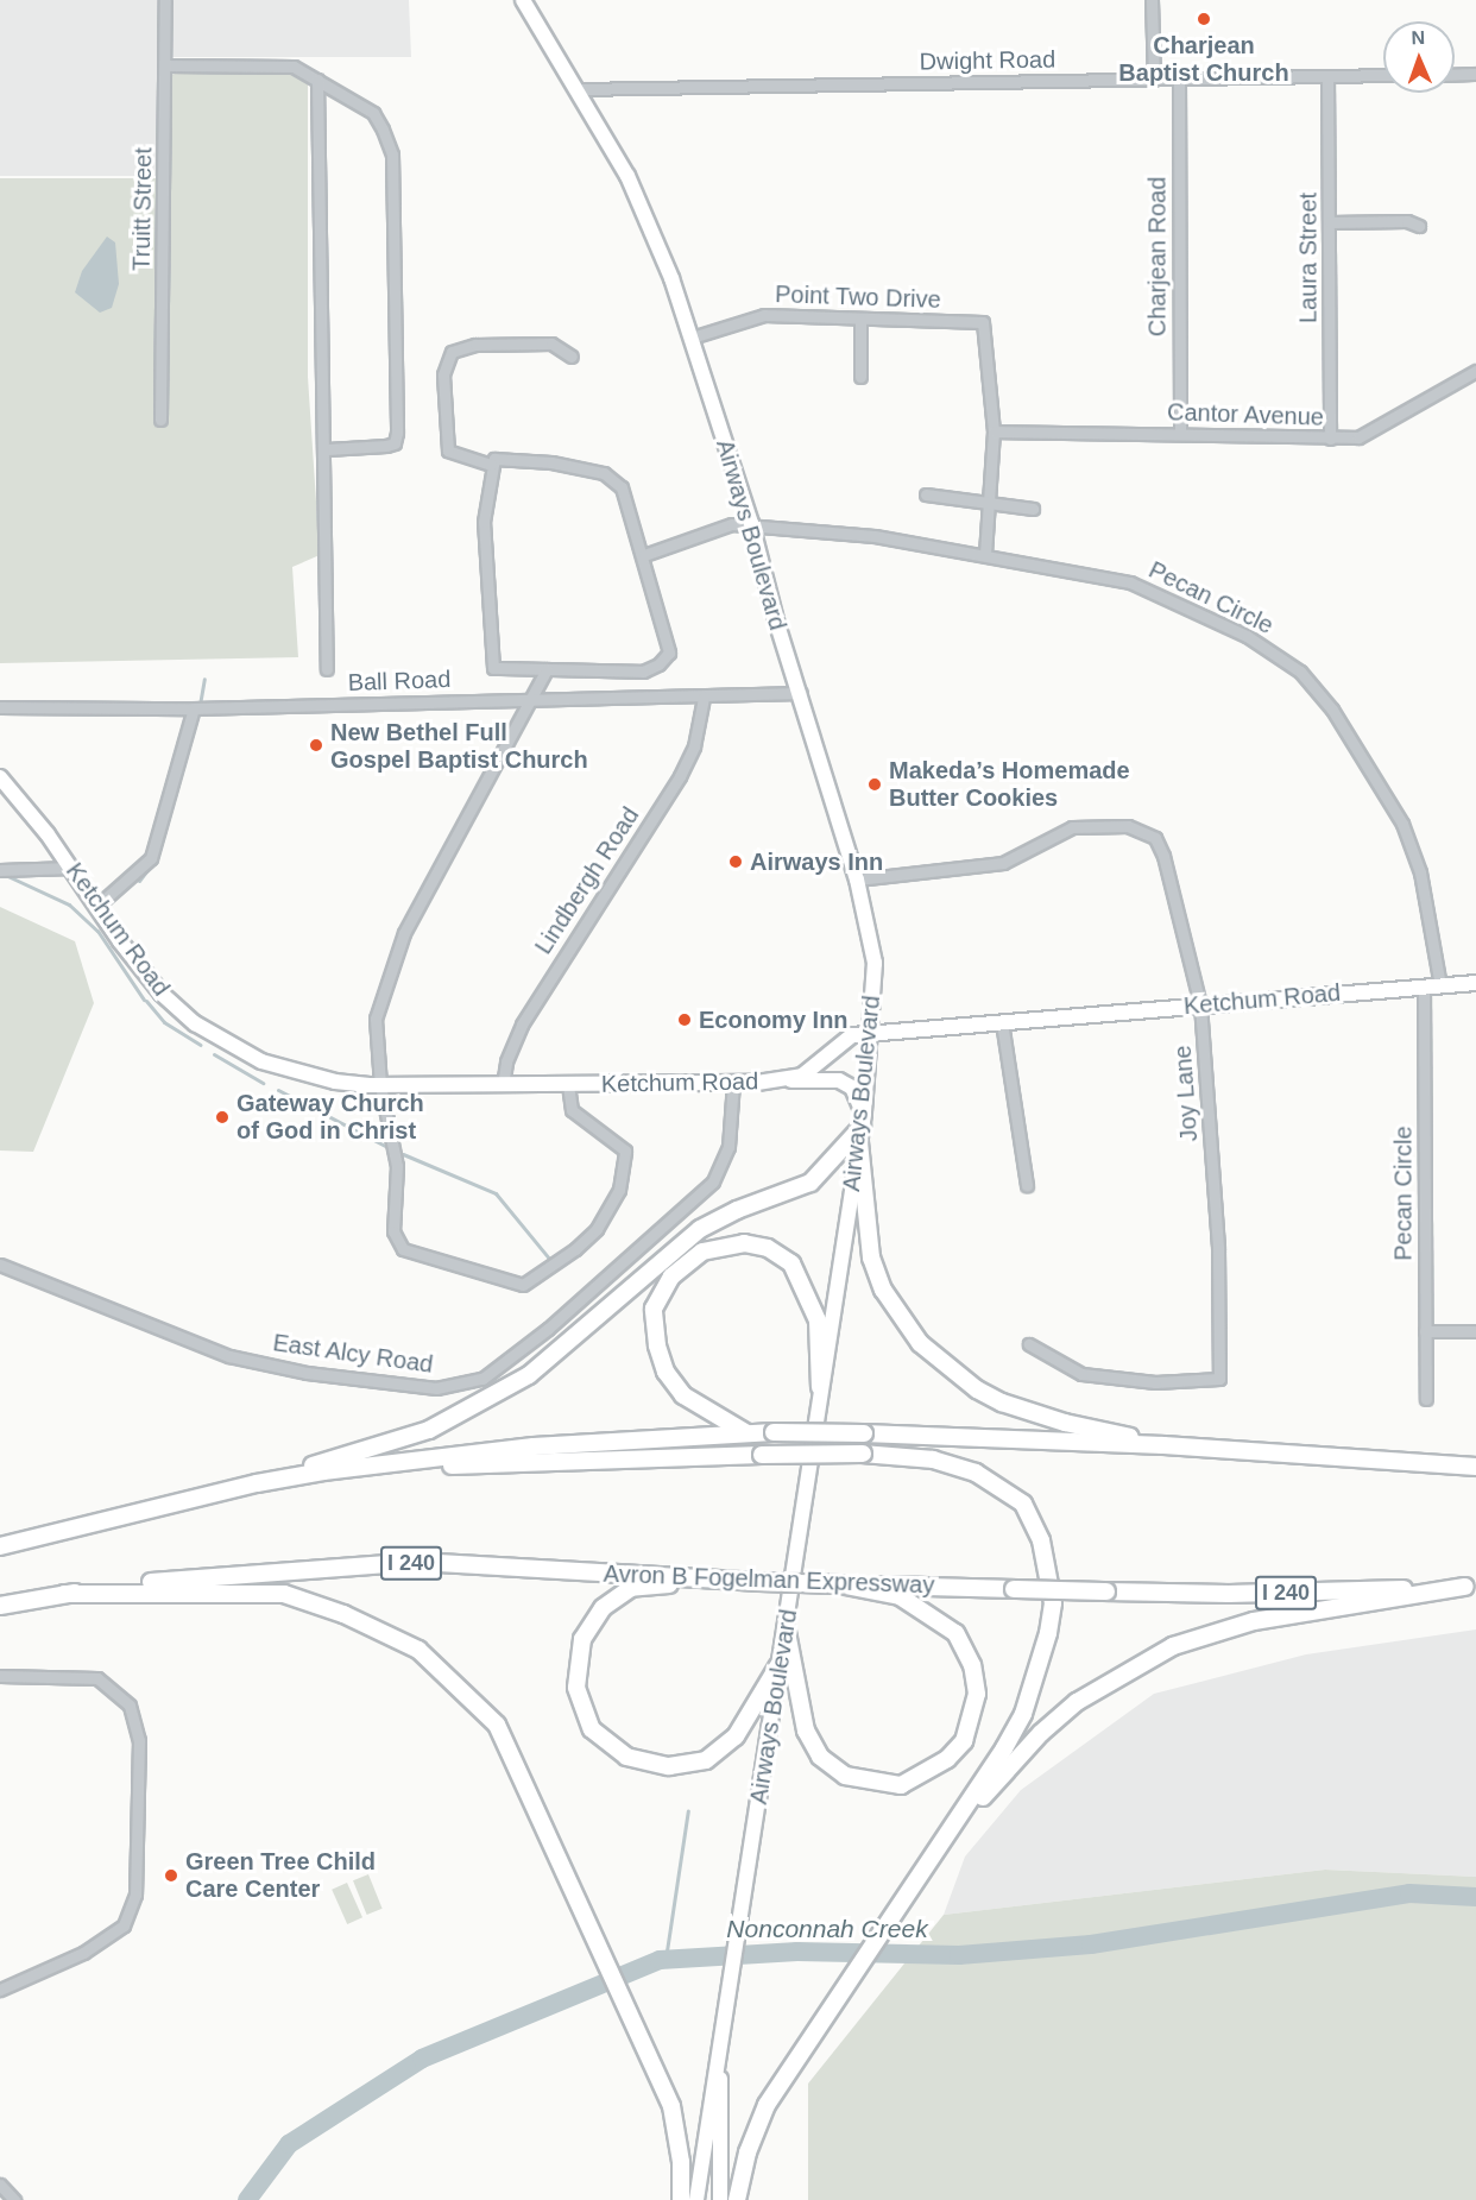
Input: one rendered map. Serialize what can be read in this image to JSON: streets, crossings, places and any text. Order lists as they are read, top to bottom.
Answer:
{
  "streets": {
    "highway": ["I 240", "Avron B Fogelman Expressway"],
    "main road": ["Airways Boulevard", "Ketchum Road"],
    "street": [
      "Dwight Road",
      "Truitt Street",
      "Charjean Road",
      "Laura Street",
      "Point Two Drive",
      "Cantor Avenue",
      "Pecan Circle",
      "Ball Road",
      "Lindbergh Road",
      "Joy Lane",
      "East Alcy Road"
    ]
  },
  "crossings": [
    ["Dwight Road", "Charjean Road"],
    ["Dwight Road", "Laura Street"],
    ["Dwight Road", "Airways Boulevard"],
    ["Charjean Road", "Cantor Avenue"],
    ["Laura Street", "Cantor Avenue"],
    ["Point Two Drive", "Cantor Avenue"],
    ["Point Two Drive", "Airways Boulevard"],
    ["Airways Boulevard", "Pecan Circle"],
    ["Airways Boulevard", "Ball Road"],
    ["Airways Boulevard", "Ketchum Road"],
    ["Airways Boulevard", "Joy Lane"],
    ["Pecan Circle", "Ketchum Road"],
    ["Ball Road", "Lindbergh Road"],
    ["Lindbergh Road", "Ketchum Road"],
    ["Ketchum Road", "Joy Lane"],
    ["Ketchum Road", "East Alcy Road"],
    ["I 240", "Avron B Fogelman Expressway"]
  ],
  "water": ["Nonconnah Creek"],
  "places": [
    "Charjean Baptist Church",
    "New Bethel Full Gospel Baptist Church",
    "Makeda’s Homemade Butter Cookies",
    "Airways Inn",
    "Economy Inn",
    "Gateway Church of God in Christ",
    "Green Tree Child Care Center"
  ],
  "north": "top"
}
